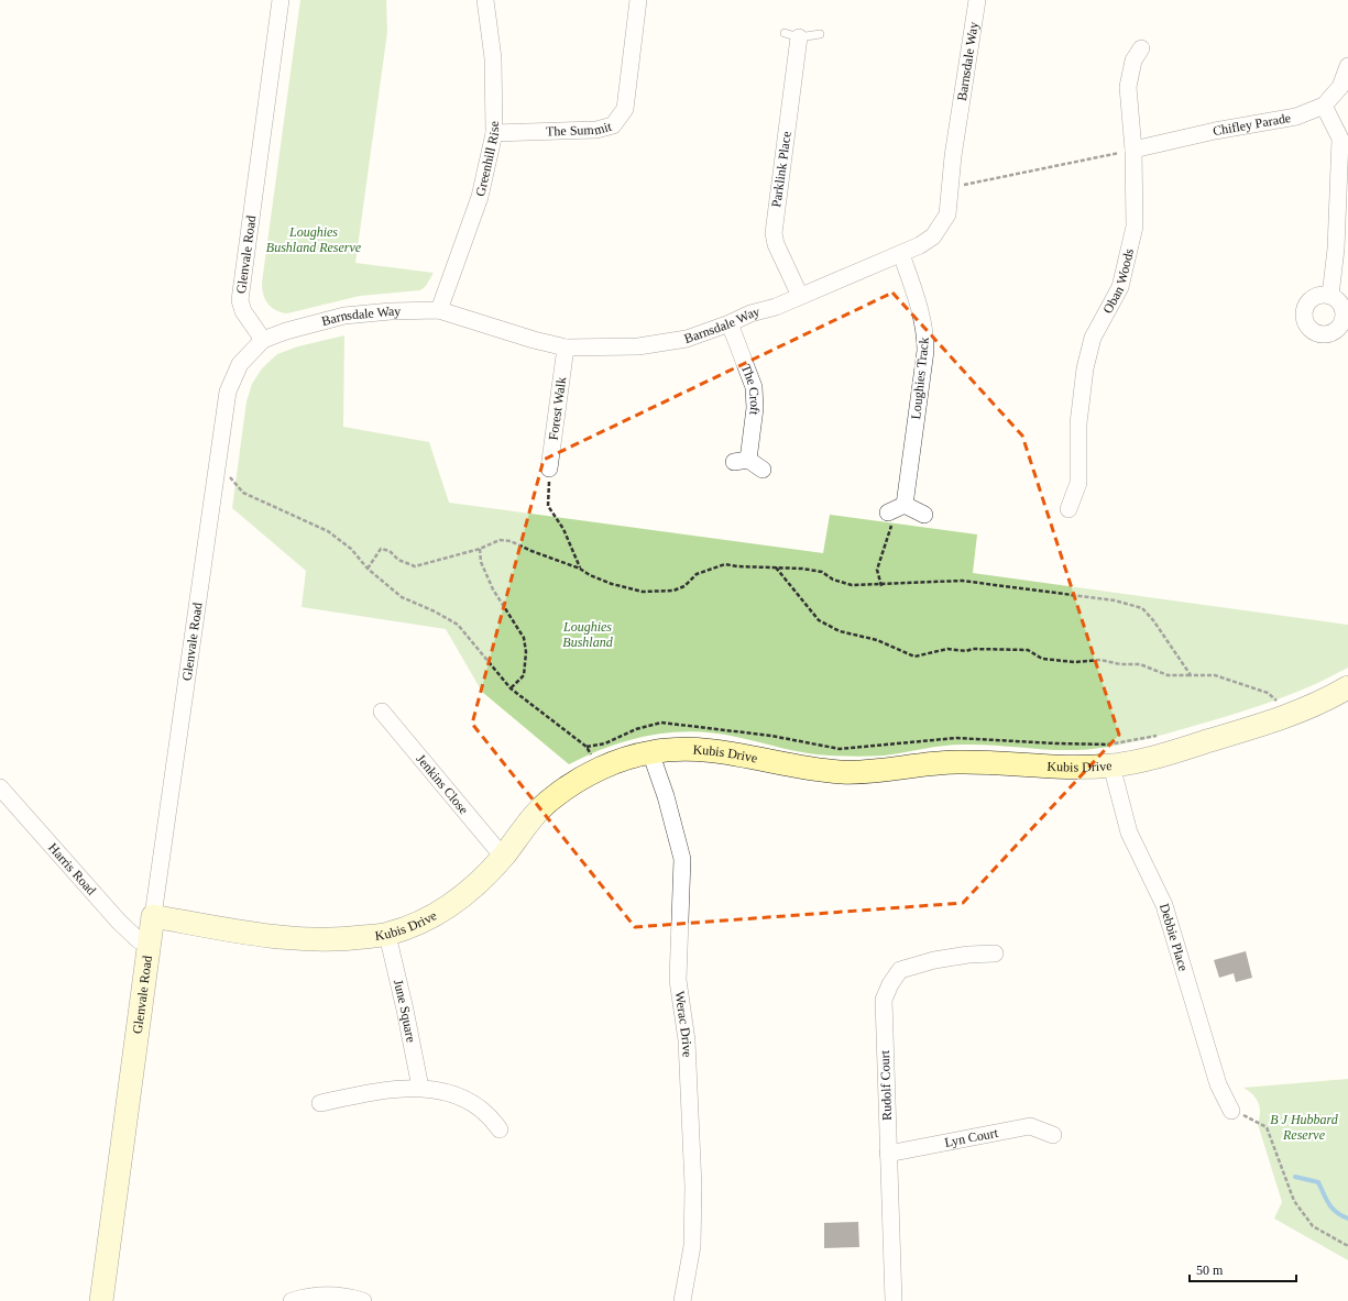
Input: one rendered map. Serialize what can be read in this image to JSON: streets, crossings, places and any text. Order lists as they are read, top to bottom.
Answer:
{
  "streets": {
    "street": [
      "Barnsdale Way",
      "Chifley Parade",
      "The Summit",
      "Greenhill Rise",
      "Parklink Place",
      "Glenvale Road",
      "Oban Woods",
      "Loughies Track",
      "The Croft",
      "Forest Walk",
      "Kubis Drive",
      "Jenkins Close",
      "Harris Road",
      "Debbie Place",
      "June Square",
      "Werac Drive",
      "Rudolf Court",
      "Lyn Court"
    ]
  },
  "crossings": [
    ["Barnsdale Way", "Greenhill Rise"],
    ["Barnsdale Way", "Parklink Place"],
    ["Barnsdale Way", "Glenvale Road"],
    ["Barnsdale Way", "Loughies Track"],
    ["Barnsdale Way", "The Croft"],
    ["Barnsdale Way", "Forest Walk"],
    ["Chifley Parade", "Oban Woods"],
    ["The Summit", "Greenhill Rise"],
    ["Glenvale Road", "Kubis Drive"],
    ["Glenvale Road", "Harris Road"],
    ["Kubis Drive", "Jenkins Close"],
    ["Kubis Drive", "Debbie Place"],
    ["Kubis Drive", "June Square"],
    ["Kubis Drive", "Werac Drive"],
    ["Rudolf Court", "Lyn Court"]
  ],
  "parks": ["Loughies Bushland Reserve", "Loughies Bushland", "B J Hubbard Reserve"],
  "scale_bar": "50 m"
}
